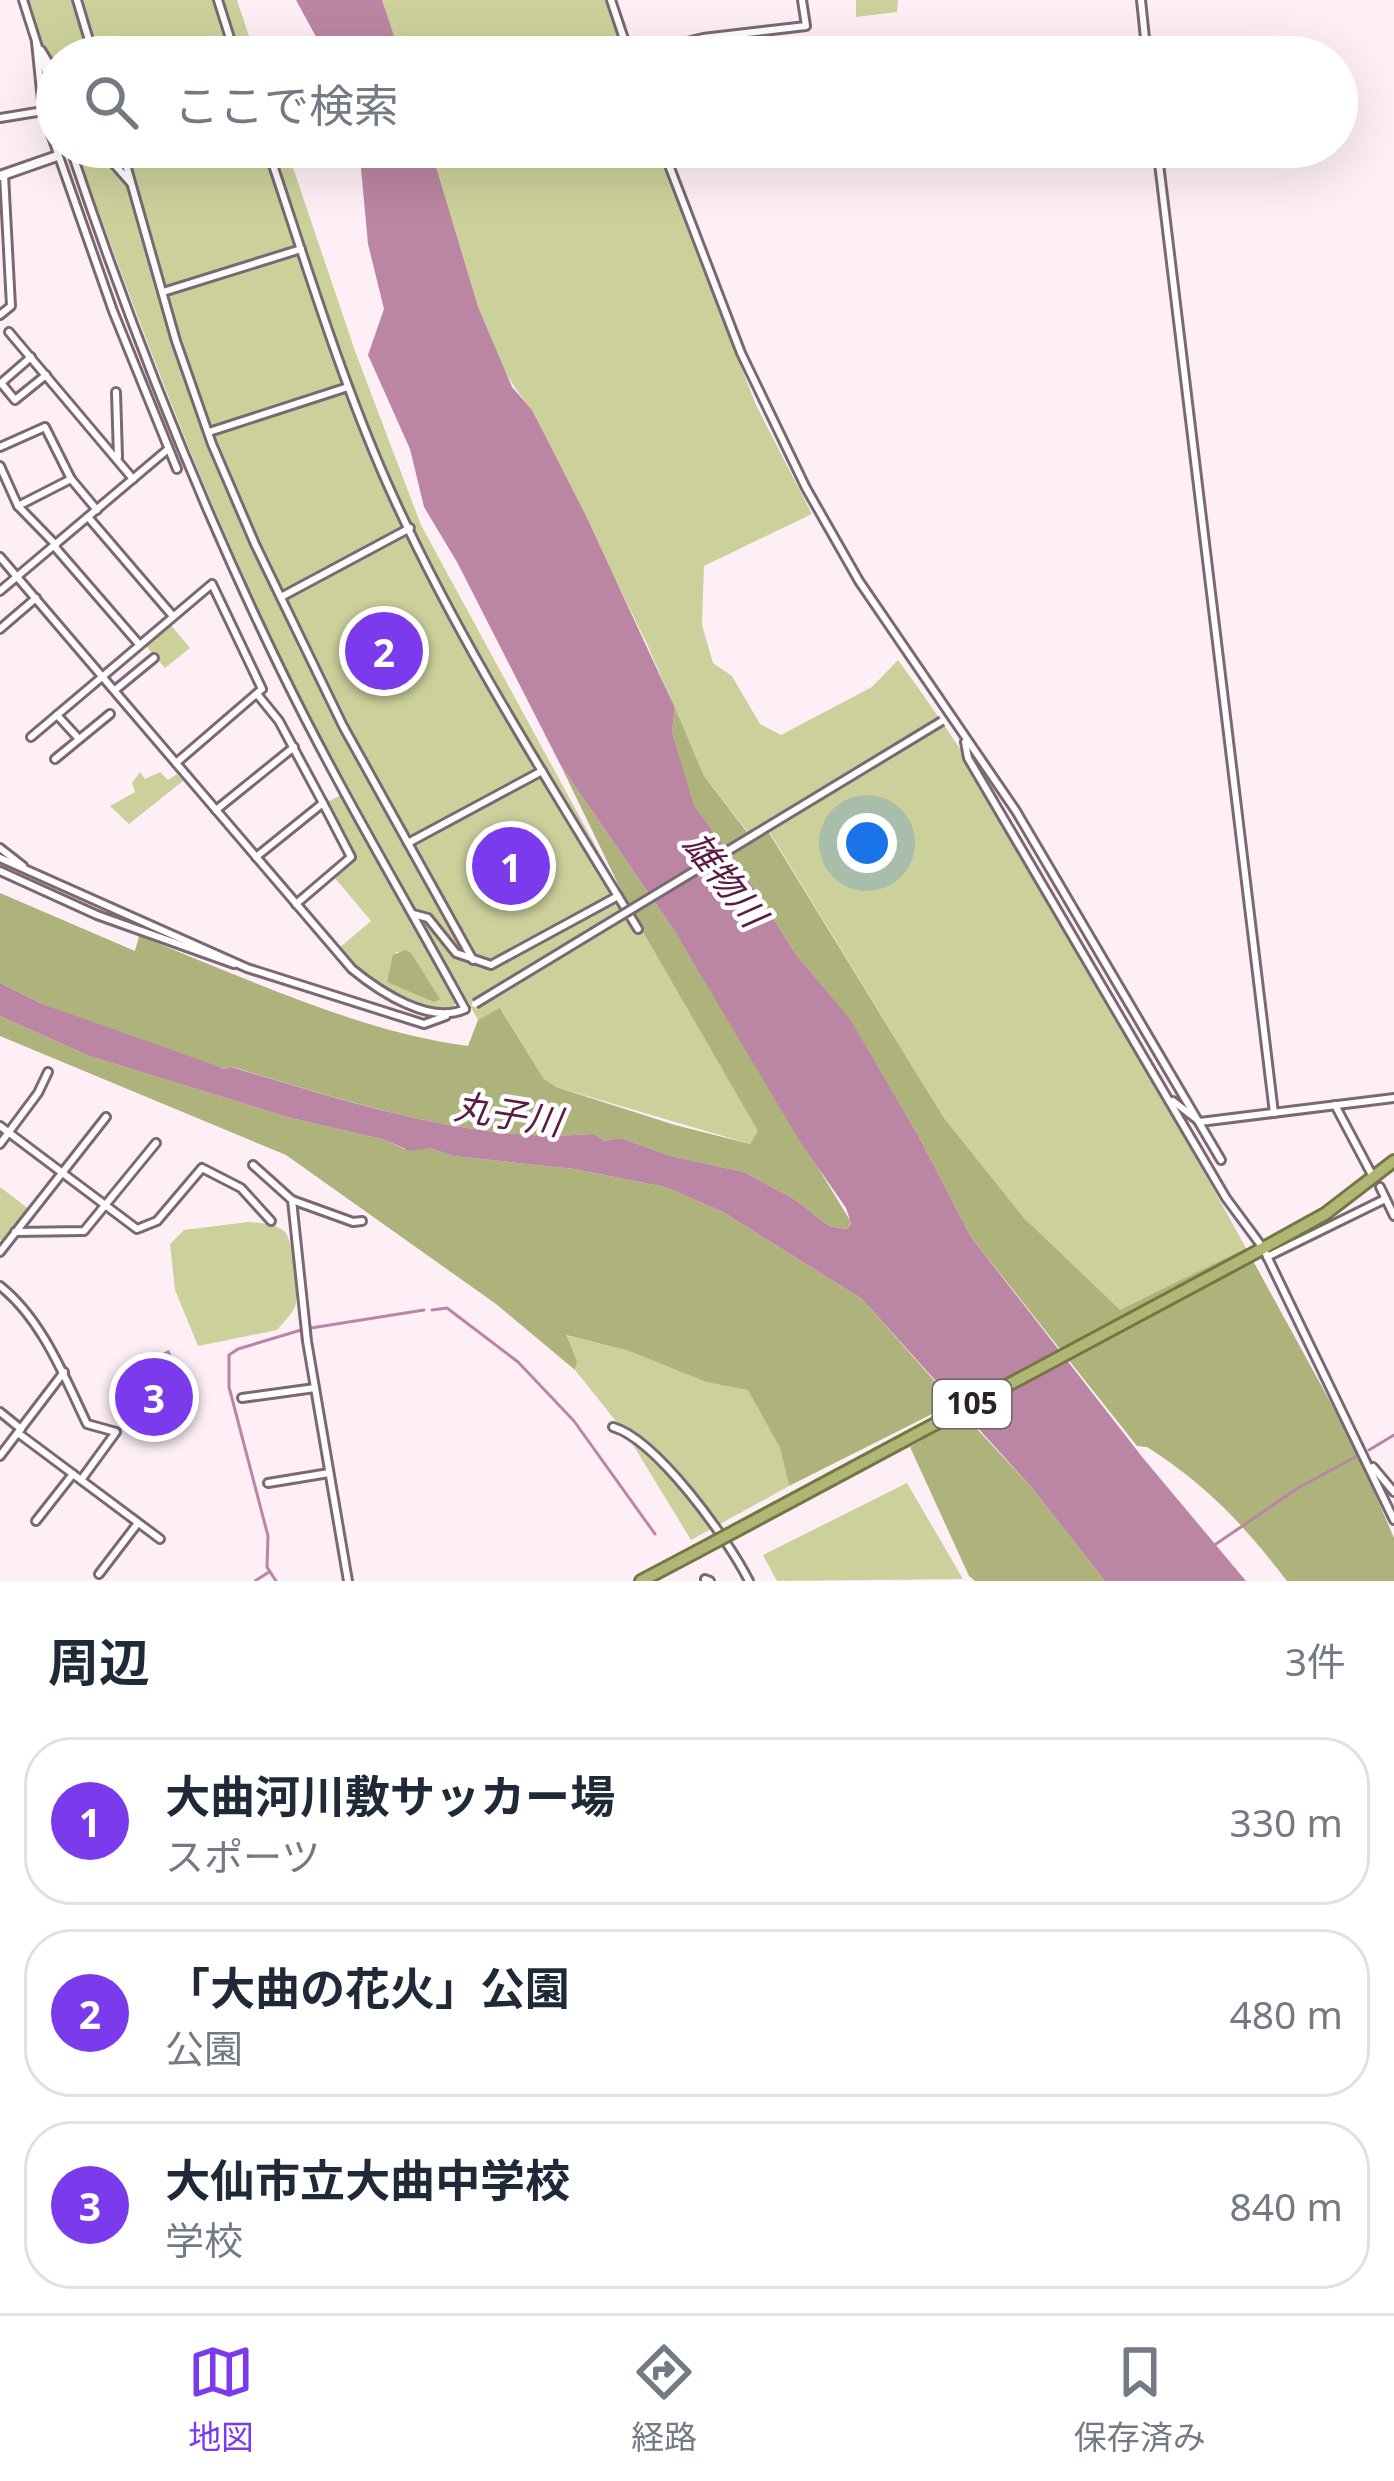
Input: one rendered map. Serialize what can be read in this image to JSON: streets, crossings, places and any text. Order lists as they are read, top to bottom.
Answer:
{
  "streets": {
    "highway": ["105"]
  },
  "water": ["雄物川", "丸子川"],
  "page": {
    "search": "ここで検索",
    "pins": ["2", "1", "3"],
    "heading": ["周辺", "3件"],
    "list": [
      {
        "mark": "1",
        "name": "大曲河川敷サッカー場",
        "note": "スポーツ",
        "value": "330 m"
      },
      {
        "mark": "2",
        "name": "「大曲の花火」公園",
        "note": "公園",
        "value": "480 m"
      },
      {
        "mark": "3",
        "name": "大仙市立大曲中学校",
        "note": "学校",
        "value": "840 m"
      }
    ],
    "nav": ["地図", "経路", "保存済み"]
  }
}
